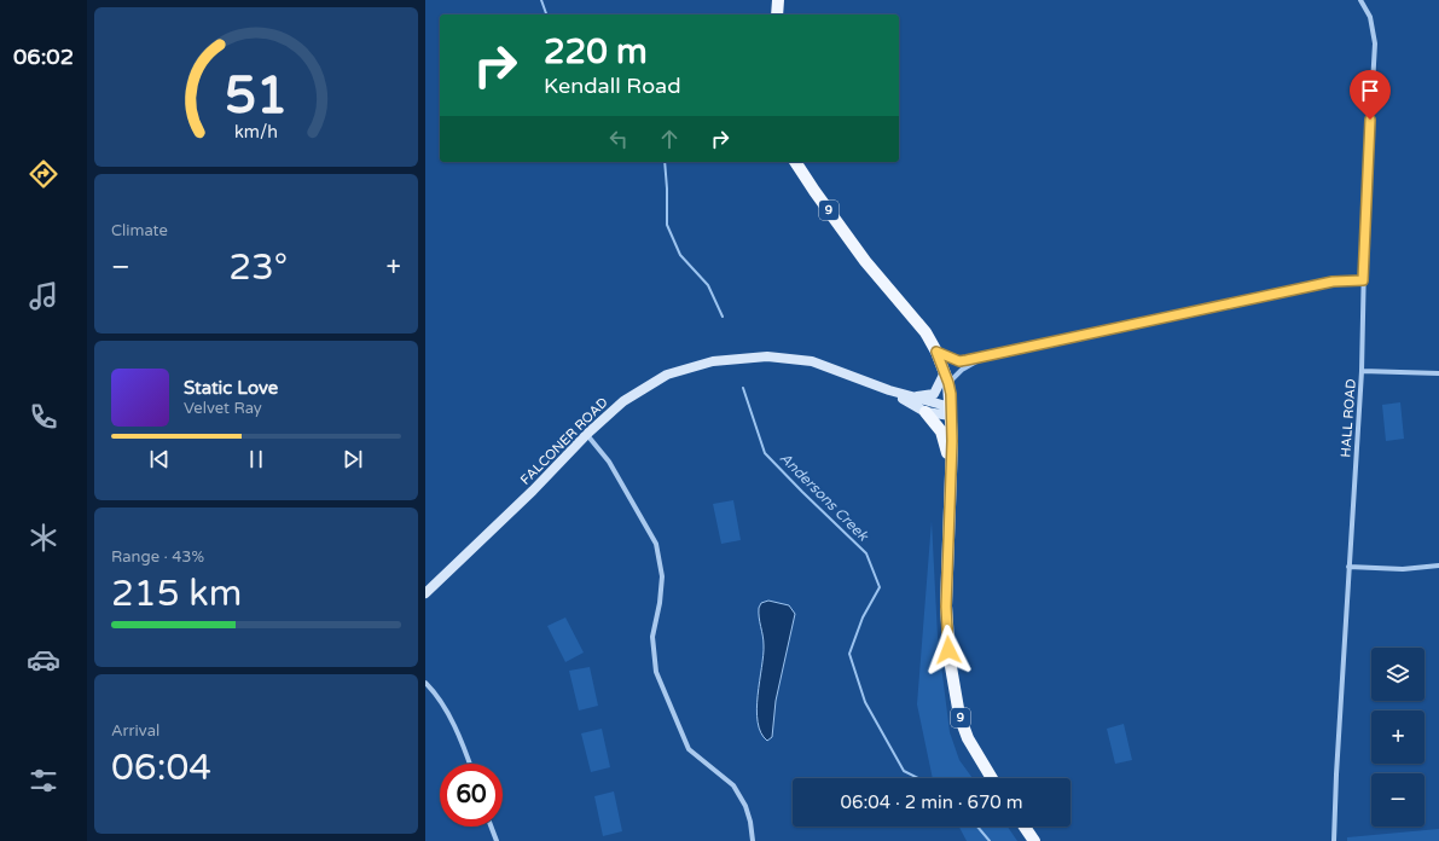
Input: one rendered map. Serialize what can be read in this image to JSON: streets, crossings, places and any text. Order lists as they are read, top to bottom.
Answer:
{
  "streets": {
    "main road": ["9", "FALCONER ROAD"],
    "street": ["HALL ROAD"]
  },
  "crossings": [
    ["9", "FALCONER ROAD"]
  ],
  "water": ["Andersons Creek"],
  "page": {
    "tabs": "06:02",
    "turn": ["220 m", "Kendall Road"],
    "tile": [
      "Climate",
      ["Range · 43%", "215 km"],
      ["Arrival", "06:04"]
    ],
    "heat": ["−", "23°", "+"],
    "song": ["Static Love", "Velvet Ray"],
    "map_buttons": ["+", "−"],
    "limit": "60",
    "trip": "06:04 · 2 min · 670 m",
    "gauge": ["51", "km/h"]
  }
}
